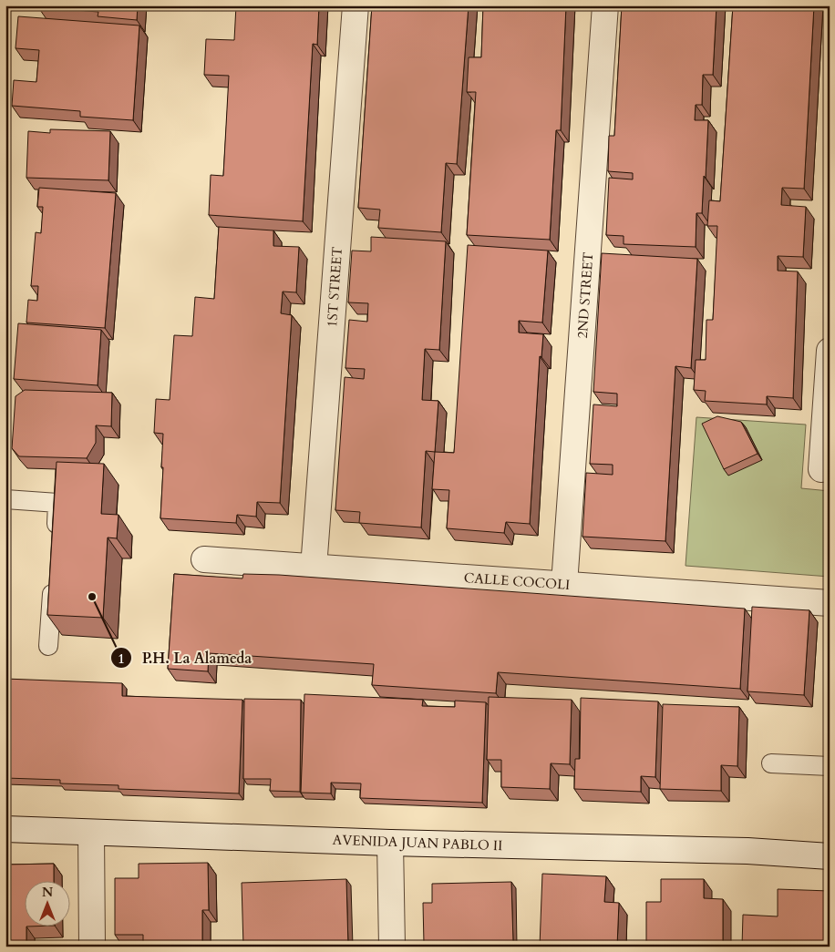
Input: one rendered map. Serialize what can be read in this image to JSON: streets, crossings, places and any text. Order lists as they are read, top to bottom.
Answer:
{
  "streets": {
    "street": [
      "1ST STREET",
      "2ND STREET",
      "CALLE COCOLI",
      "AVENIDA JUAN PABLO II"
    ]
  },
  "crossings": [
    ["1ST STREET", "CALLE COCOLI"],
    ["2ND STREET", "CALLE COCOLI"]
  ],
  "places": ["P.H. La Alameda"],
  "north": "top"
}
